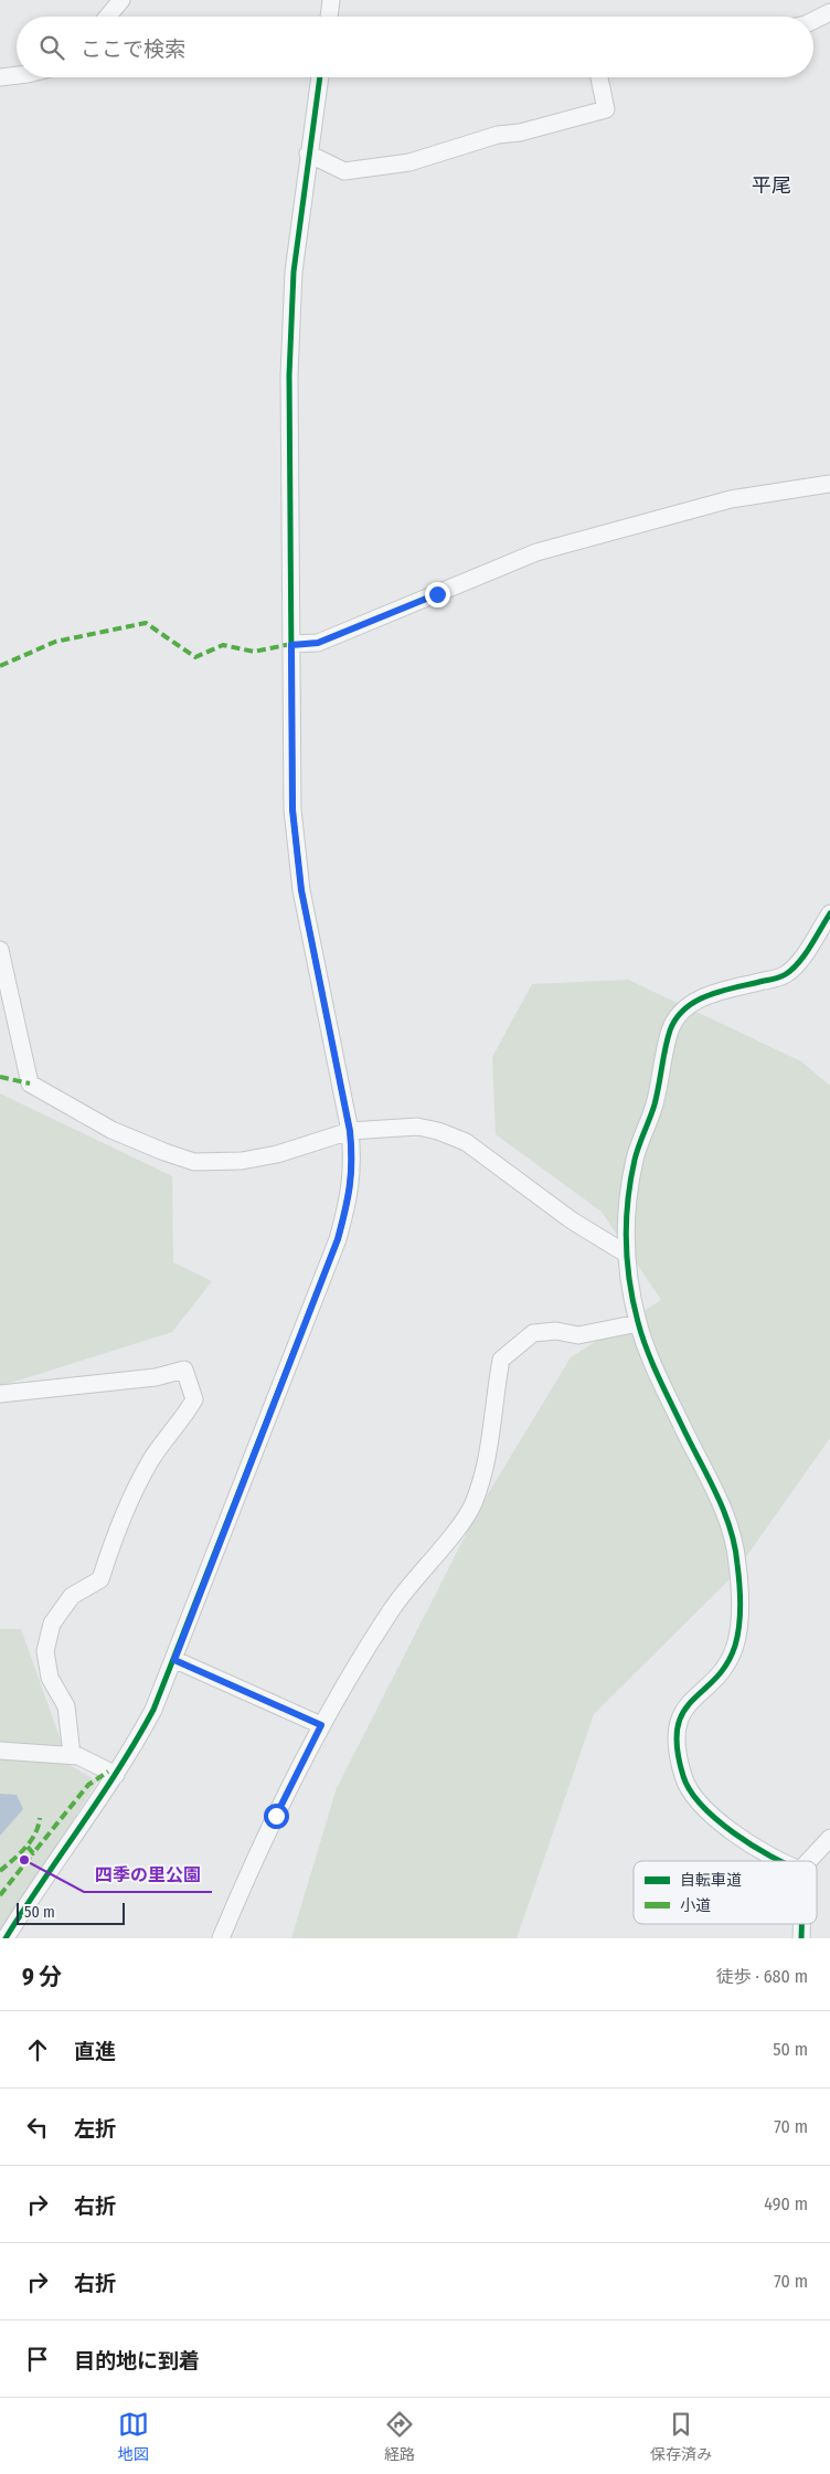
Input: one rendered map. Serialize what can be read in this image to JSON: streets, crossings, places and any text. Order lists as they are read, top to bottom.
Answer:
{
  "districts": ["平尾"],
  "places": ["四季の里公園"],
  "legend": ["自転車道", "小道"],
  "scale_bar": "50 m",
  "page": {
    "search": "ここで検索",
    "scale": "50 m",
    "heading": ["9 分", "徒歩 · 680 m"],
    "list": [
      ["直進", "50 m"],
      ["左折", "70 m"],
      ["右折", "490 m"],
      ["右折", "70 m"],
      "目的地に到着"
    ],
    "nav": ["地図", "経路", "保存済み"]
  }
}
